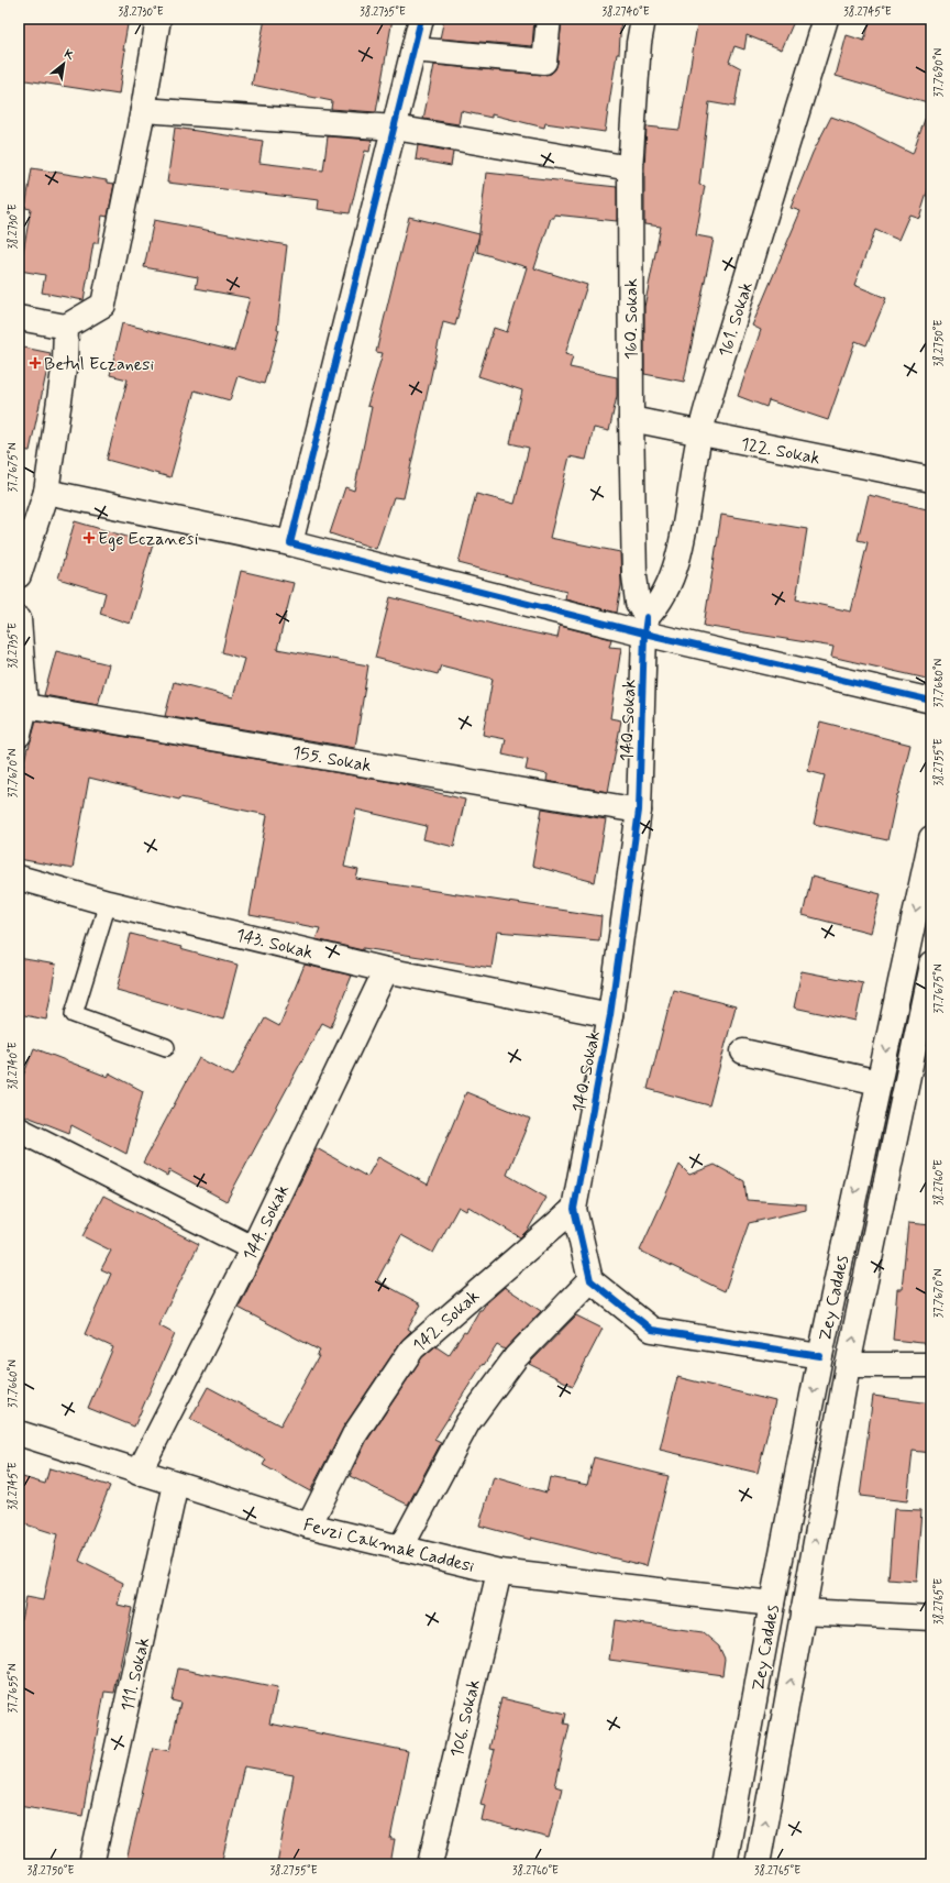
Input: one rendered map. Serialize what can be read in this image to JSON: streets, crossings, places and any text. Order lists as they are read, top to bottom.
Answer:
{
  "streets": {
    "street": [
      "160. Sokak",
      "161. Sokak",
      "122. Sokak",
      "140. Sokak",
      "155. Sokak",
      "143. Sokak",
      "144. Sokak",
      "Zey Caddes",
      "142. Sokak",
      "Fevzi Cakmak Caddesi",
      "111. Sokak",
      "106. Sokak"
    ]
  },
  "crossings": [
    ["160. Sokak", "161. Sokak"],
    ["160. Sokak", "122. Sokak"],
    ["160. Sokak", "140. Sokak"],
    ["161. Sokak", "122. Sokak"],
    ["161. Sokak", "140. Sokak"],
    ["140. Sokak", "155. Sokak"],
    ["140. Sokak", "143. Sokak"],
    ["140. Sokak", "142. Sokak"],
    ["143. Sokak", "144. Sokak"],
    ["144. Sokak", "Fevzi Cakmak Caddesi"],
    ["Zey Caddes", "Fevzi Cakmak Caddesi"],
    ["142. Sokak", "Fevzi Cakmak Caddesi"],
    ["Fevzi Cakmak Caddesi", "111. Sokak"],
    ["Fevzi Cakmak Caddesi", "106. Sokak"]
  ],
  "places": {
    "health": ["Betul Eczanesi", "Ege Eczanesi"]
  },
  "north": "top right",
  "coordinates": [
    "38.2730°E",
    "38.2735°E",
    "38.2740°E",
    "38.2745°E",
    "37.7690°N",
    "38.2750°E",
    "37.7675°N",
    "37.7680°N",
    "38.2755°E",
    "37.7670°N",
    "38.2760°E",
    "37.7660°N",
    "38.2765°E",
    "37.7655°N"
  ]
}
